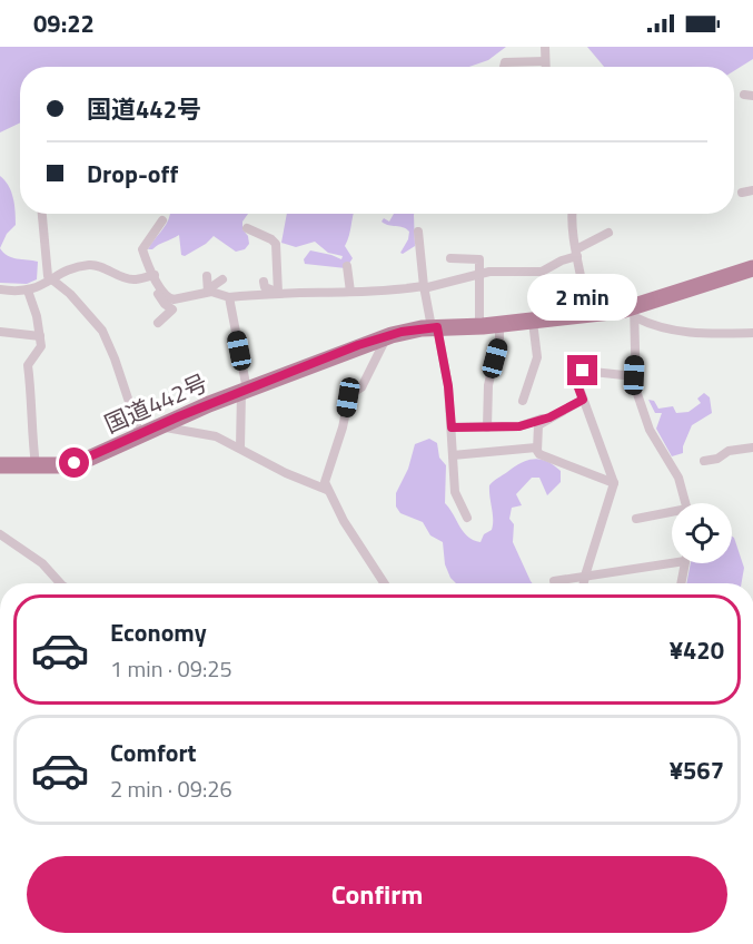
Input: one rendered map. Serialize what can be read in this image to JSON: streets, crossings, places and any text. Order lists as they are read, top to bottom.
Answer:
{
  "streets": {
    "highway": ["国道442号"]
  },
  "page": {
    "status": "09:22",
    "banner": ["国道442号", "Drop-off"],
    "bubble": "2 min",
    "list": [
      {
        "name": "Economy",
        "note": "1 min · 09:25",
        "value": "¥420"
      },
      {
        "name": "Comfort",
        "note": "2 min · 09:26",
        "value": "¥567"
      }
    ],
    "buttons": "Confirm"
  }
}
